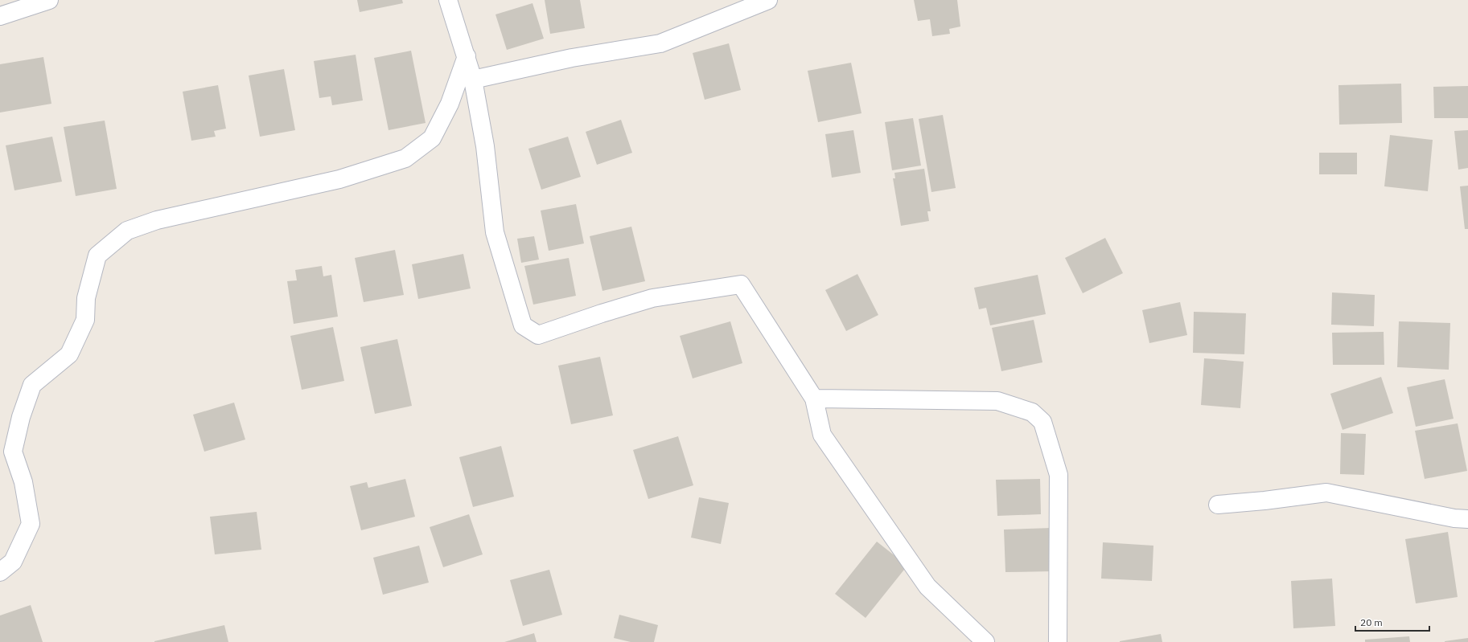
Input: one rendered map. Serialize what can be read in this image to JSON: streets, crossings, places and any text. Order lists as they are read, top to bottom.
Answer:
{
  "scale_bar": "20 m"
}
